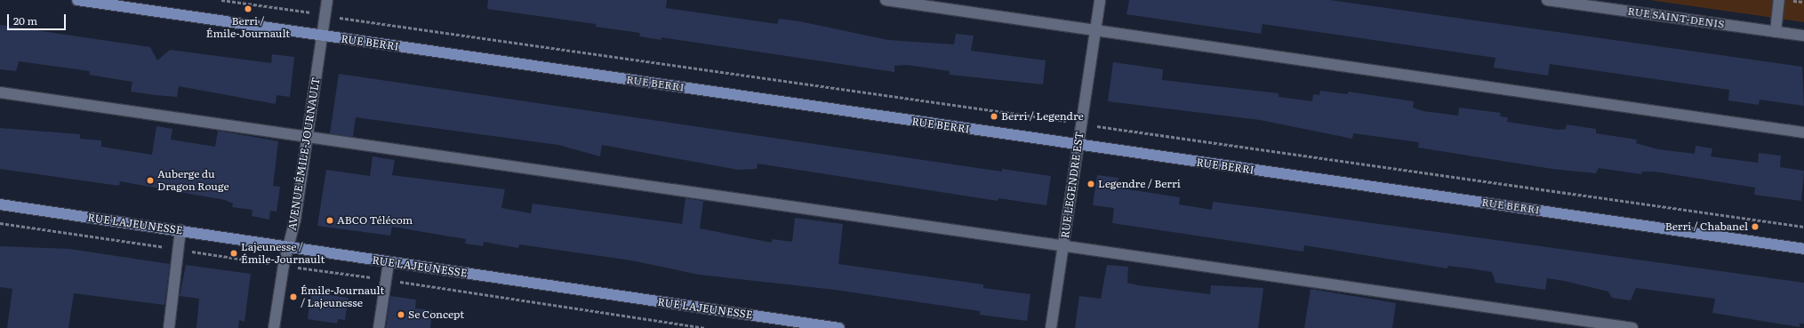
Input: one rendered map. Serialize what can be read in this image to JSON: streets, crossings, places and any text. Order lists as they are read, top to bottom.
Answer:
{
  "streets": {
    "main road": ["RUE BERRI", "RUE LAJEUNESSE"],
    "street": ["RUE SAINT-DENIS", "AVENUE ÉMILE-JOURNAULT", "RUE LEGENDRE EST"]
  },
  "crossings": [
    ["RUE BERRI", "AVENUE ÉMILE-JOURNAULT"],
    ["RUE BERRI", "RUE LEGENDRE EST"],
    ["AVENUE ÉMILE-JOURNAULT", "RUE LAJEUNESSE"]
  ],
  "places": [
    "Berri / Émile-Journault",
    "Berri / Legendre",
    "Auberge du Dragon Rouge",
    "Legendre / Berri",
    "ABCO Télécom",
    "Berri / Chabanel",
    "Lajeunesse / Émile-Journault",
    "Émile-Journault / Lajeunesse",
    "Se Concept"
  ],
  "scale_bar": "20 m"
}
